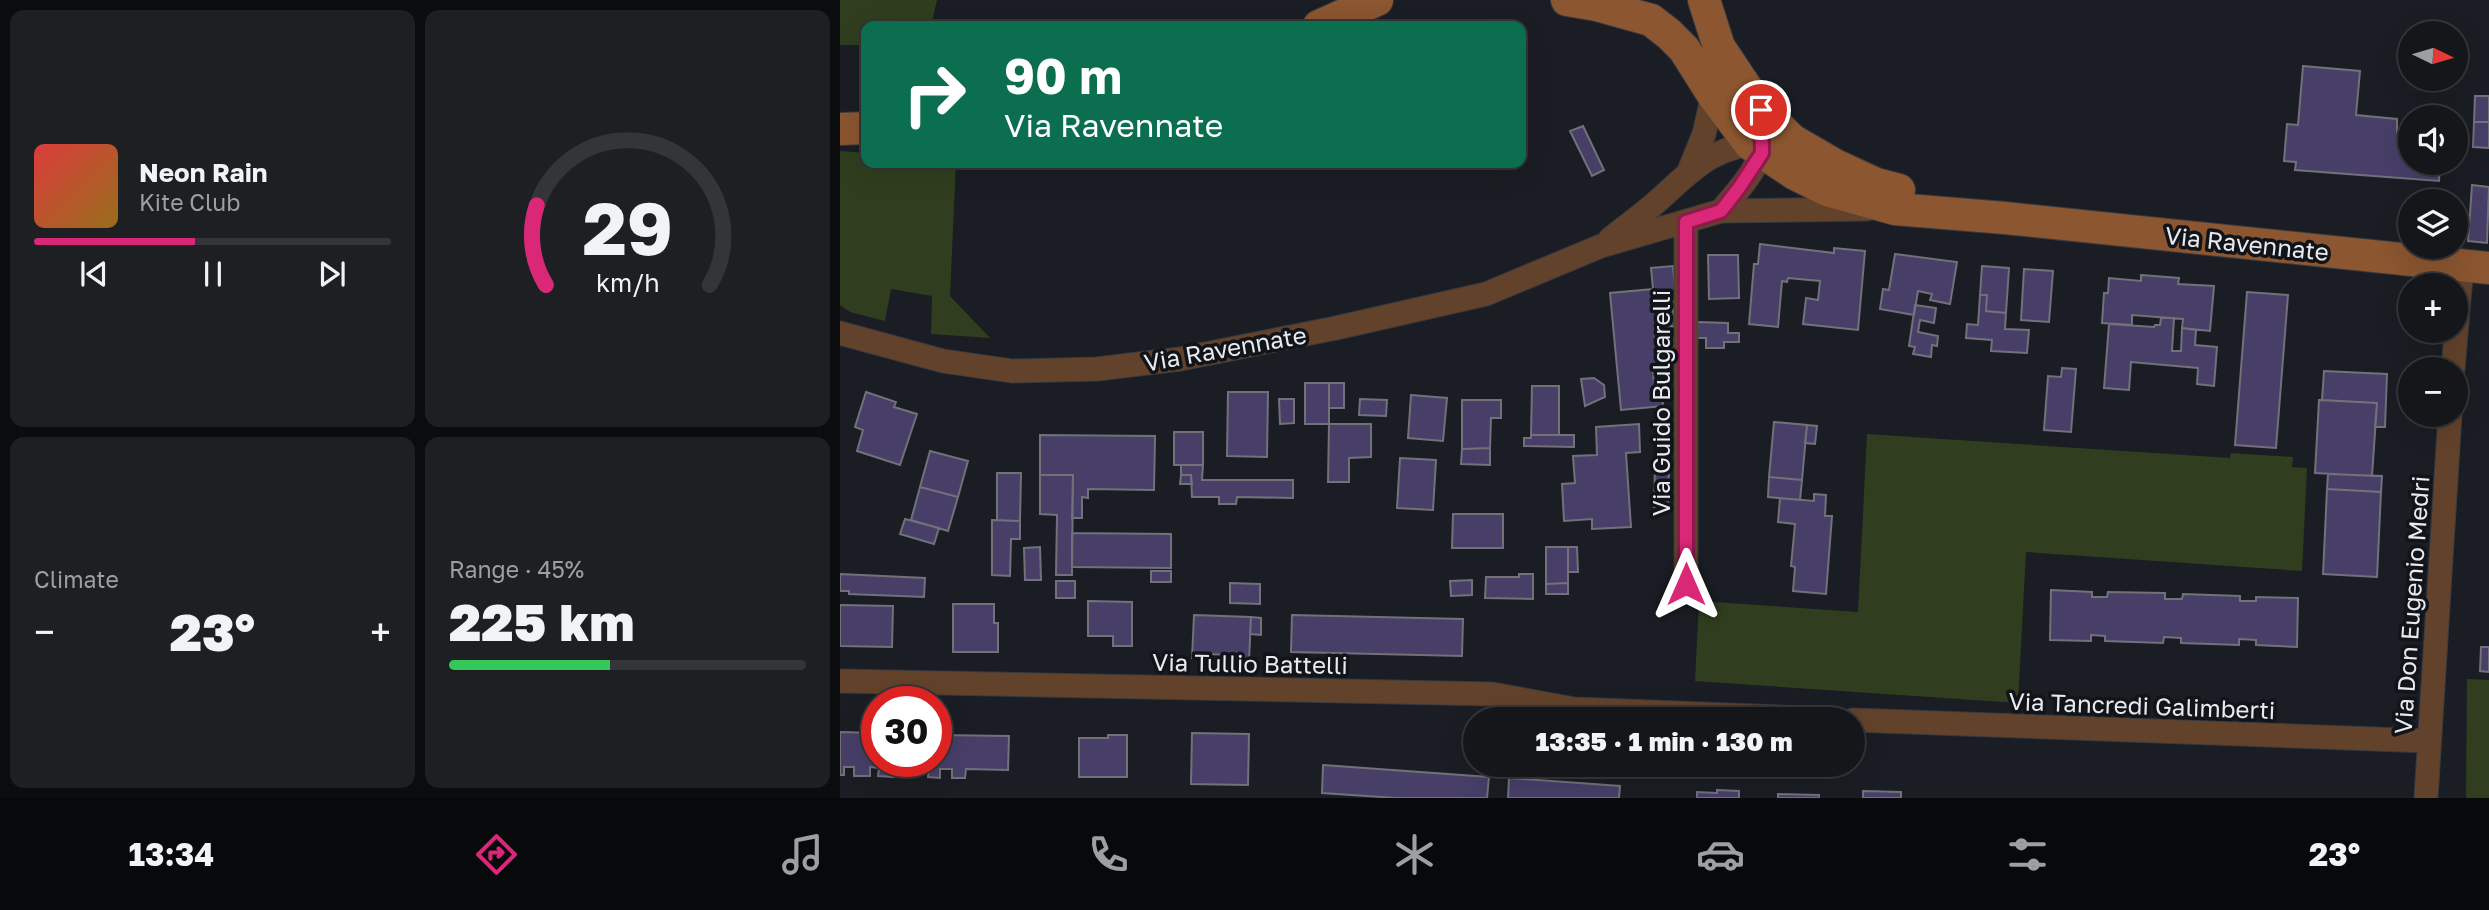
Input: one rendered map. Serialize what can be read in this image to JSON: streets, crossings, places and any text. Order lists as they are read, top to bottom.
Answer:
{
  "streets": {
    "main road": ["Via Ravennate"],
    "street": [
      "Via Guido Bulgarelli",
      "Via Don Eugenio Medri",
      "Via Tullio Battelli",
      "Via Tancredi Galimberti"
    ]
  },
  "crossings": [
    ["Via Ravennate", "Via Guido Bulgarelli"],
    ["Via Don Eugenio Medri", "Via Tancredi Galimberti"]
  ],
  "north": "right",
  "page": {
    "map_buttons": ["+", "−"],
    "turn": ["90 m", "Via Ravennate"],
    "song": ["Neon Rain", "Kite Club"],
    "tile": [
      "Climate",
      ["Range · 45%", "225 km"]
    ],
    "heat": ["−", "23°", "+"],
    "limit": "30",
    "trip": "13:35 · 1 min · 130 m",
    "tabs": ["13:34", "23°"],
    "gauge": ["29", "km/h"]
  }
}
